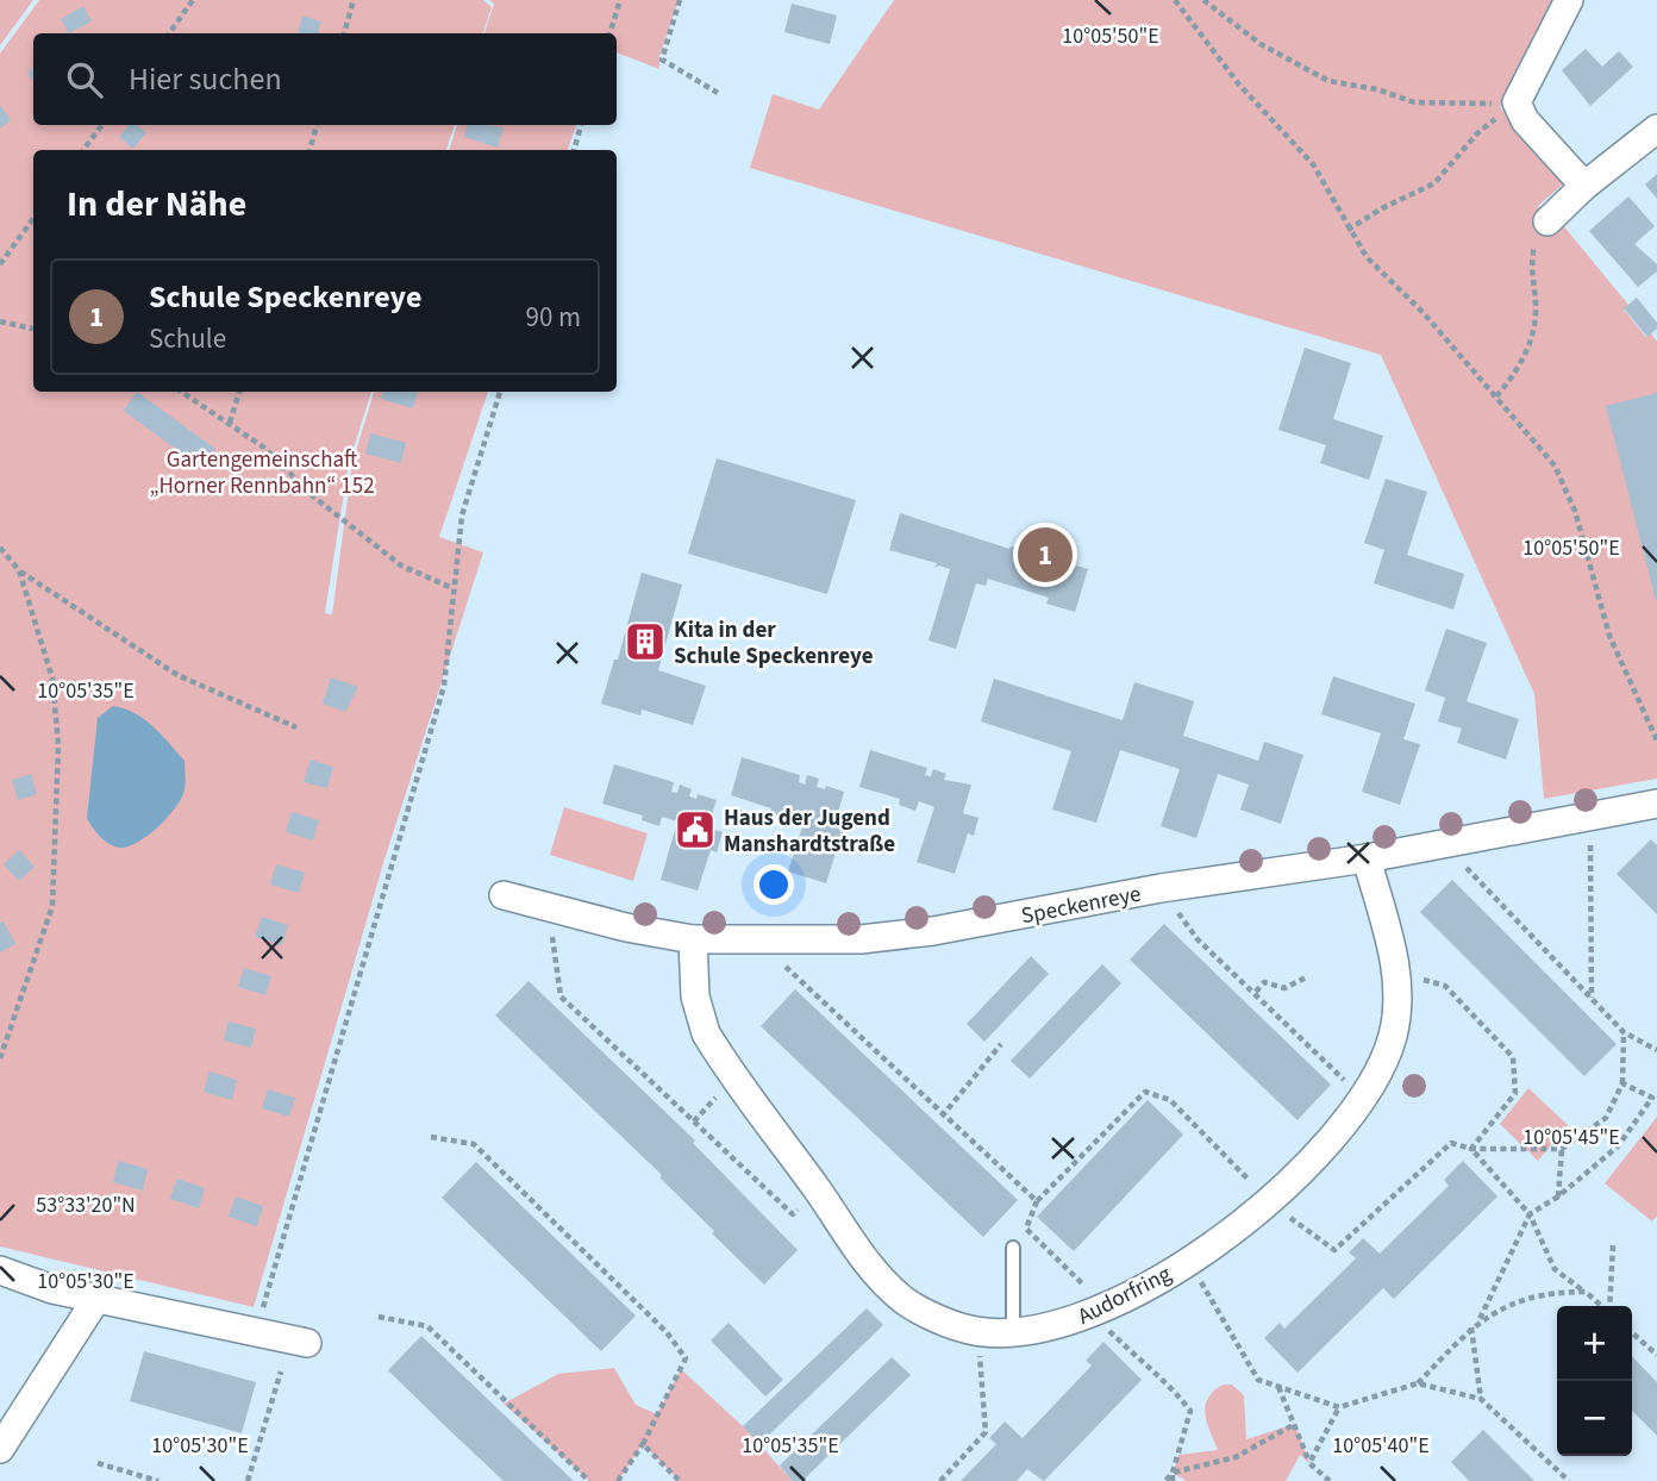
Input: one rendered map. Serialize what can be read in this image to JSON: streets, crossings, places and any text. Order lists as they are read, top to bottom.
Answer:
{
  "streets": {
    "street": ["Speckenreye", "Audorfring"]
  },
  "crossings": [
    ["Speckenreye", "Audorfring"]
  ],
  "parks": ["Gartengemeinschaft „Horner Rennbahn“ 152"],
  "places": {
    "building": ["Kita in der Schule Speckenreye"],
    "public building": ["Haus der Jugend Manshardtstraße"]
  },
  "page": {
    "search": "Hier suchen",
    "heading": "In der Nähe",
    "list": [
      {
        "mark": "1",
        "name": "Schule Speckenreye",
        "note": "Schule",
        "value": "90 m"
      }
    ],
    "pins": "1",
    "map_buttons": ["+", "−"]
  },
  "coordinates": [
    "10°05'50\"E",
    "10°05'35\"E",
    "10°05'45\"E",
    "53°33'20\"N",
    "10°05'30\"E",
    "10°05'40\"E"
  ]
}
